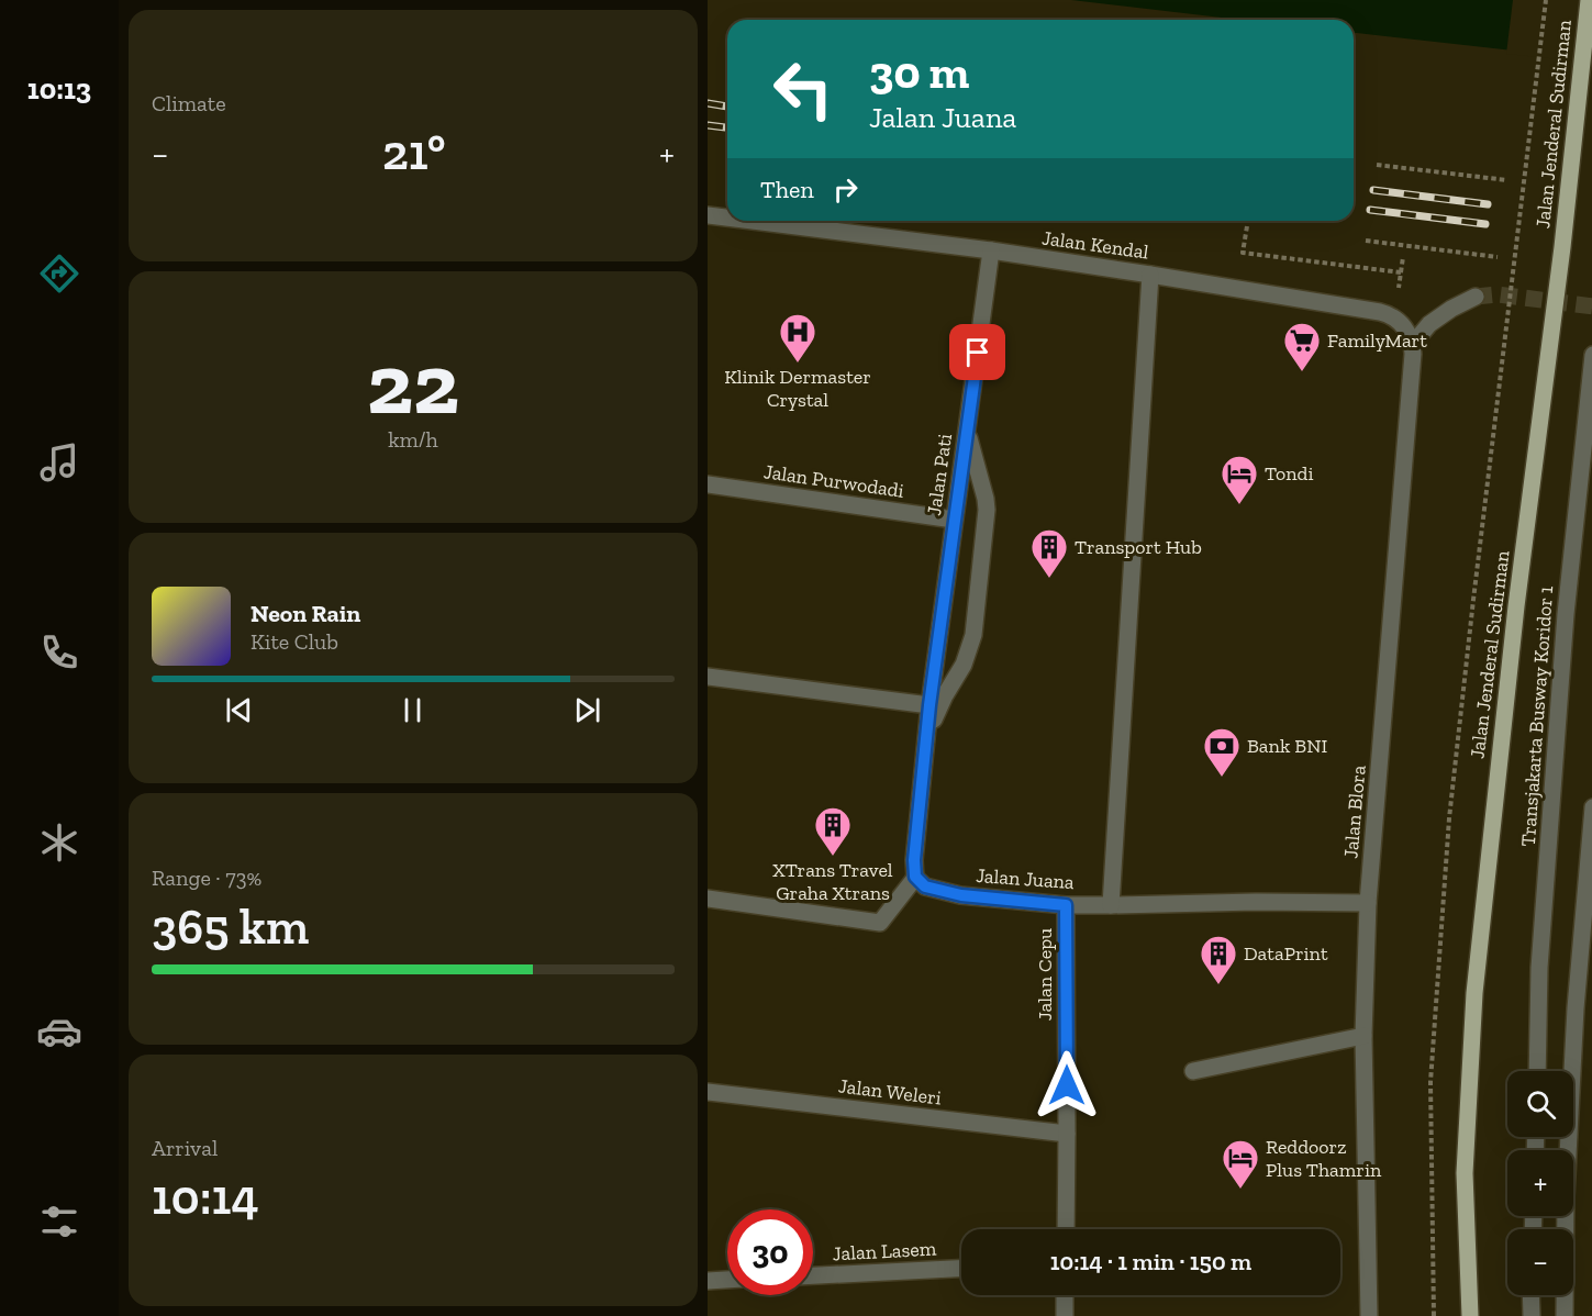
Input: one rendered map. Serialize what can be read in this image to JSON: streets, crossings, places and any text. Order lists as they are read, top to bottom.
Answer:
{
  "streets": {
    "main road": ["Jalan Jenderal Sudirman"],
    "street": [
      "Jalan Kendal",
      "Jalan Pati",
      "Jalan Purwodadi",
      "Transjakarta Busway Koridor 1",
      "Jalan Blora",
      "Jalan Juana",
      "Jalan Cepu",
      "Jalan Weleri",
      "Jalan Lasem"
    ]
  },
  "crossings": [
    ["Jalan Kendal", "Jalan Pati"],
    ["Jalan Pati", "Jalan Purwodadi"],
    ["Jalan Pati", "Jalan Juana"],
    ["Jalan Blora", "Jalan Juana"],
    ["Jalan Juana", "Jalan Cepu"],
    ["Jalan Cepu", "Jalan Weleri"]
  ],
  "places": {
    "hospital": ["Klinik Dermaster Crystal"],
    "supermarket": ["FamilyMart"],
    "hotel": ["Tondi", "Reddoorz Plus Thamrin"],
    "building": ["Transport Hub", "XTrans Travel Graha Xtrans", "DataPrint"],
    "bank": ["Bank BNI"]
  },
  "page": {
    "tabs": "10:13",
    "tile": [
      "Climate",
      ["22", "km/h"],
      ["Range · 73%", "365 km"],
      ["Arrival", "10:14"]
    ],
    "turn": ["30 m", "Jalan Juana"],
    "heat": ["−", "21°", "+"],
    "then": "Then",
    "song": ["Neon Rain", "Kite Club"],
    "map_buttons": ["+", "−"],
    "limit": "30",
    "trip": "10:14 · 1 min · 150 m"
  }
}
